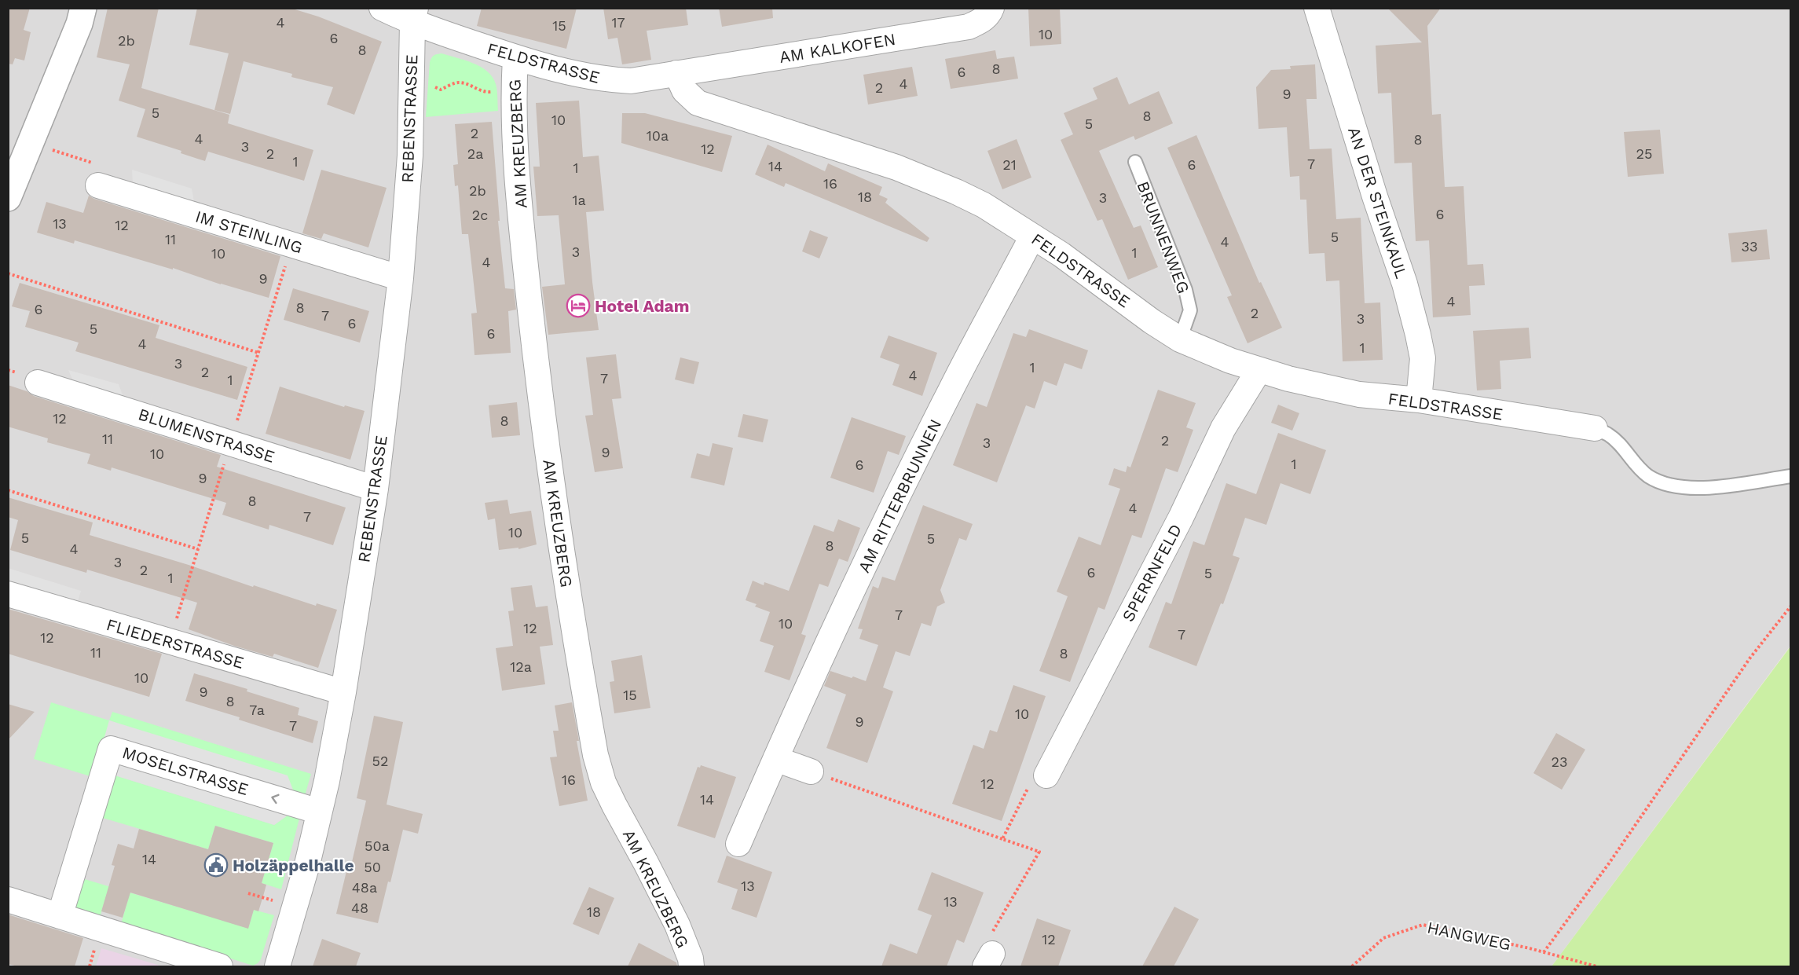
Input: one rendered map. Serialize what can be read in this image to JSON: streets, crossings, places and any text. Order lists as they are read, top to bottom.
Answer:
{
  "streets": {
    "street": [
      "AM KALKOFEN",
      "FELDSTRASSE",
      "REBENSTRASSE",
      "AM KREUZBERG",
      "AN DER STEINKAUL",
      "IM STEINLING",
      "BLUMENSTRASSE",
      "AM RITTERBRUNNEN",
      "SPERRNFELD",
      "FLIEDERSTRASSE",
      "MOSELSTRASSE"
    ],
    "lane": ["BRUNNENWEG"],
    "path": ["HANGWEG"]
  },
  "crossings": [
    ["AM KALKOFEN", "FELDSTRASSE"],
    ["FELDSTRASSE", "REBENSTRASSE"],
    ["FELDSTRASSE", "AM KREUZBERG"],
    ["FELDSTRASSE", "AN DER STEINKAUL"],
    ["FELDSTRASSE", "BRUNNENWEG"],
    ["FELDSTRASSE", "AM RITTERBRUNNEN"],
    ["FELDSTRASSE", "SPERRNFELD"],
    ["REBENSTRASSE", "IM STEINLING"],
    ["REBENSTRASSE", "BLUMENSTRASSE"],
    ["REBENSTRASSE", "FLIEDERSTRASSE"],
    ["REBENSTRASSE", "MOSELSTRASSE"]
  ],
  "places": {
    "hotel": ["Hotel Adam"],
    "public building": ["Holzäppelhalle"]
  },
  "house_numbers": [
    "4",
    "17",
    "15",
    "10",
    "6",
    "2b",
    "8",
    "8",
    "6",
    "4",
    "2",
    "9",
    "5",
    "8",
    "10",
    "5",
    "2",
    "10a",
    "4",
    "8",
    "3",
    "12",
    "2",
    "2a",
    "25",
    "1",
    "7",
    "21",
    "6",
    "14",
    "1",
    "16",
    "2b",
    "18",
    "3",
    "1a",
    "6",
    "2c",
    "13",
    "12",
    "5",
    "11",
    "4",
    "33",
    "3",
    "1",
    "10",
    "4",
    "9",
    "4",
    "8",
    "6",
    "2",
    "7",
    "3",
    "6",
    "5",
    "6",
    "4",
    "1",
    "3",
    "1",
    "2",
    "4",
    "7",
    "1",
    "12",
    "8",
    "11",
    "2",
    "3",
    "9",
    "10",
    "1",
    "6",
    "9",
    "8",
    "4",
    "7",
    "10",
    "5",
    "5",
    "8",
    "4",
    "3",
    "2",
    "6",
    "5",
    "1",
    "7",
    "10",
    "12",
    "7",
    "12",
    "11",
    "8",
    "12a",
    "10",
    "9",
    "15",
    "8",
    "7a",
    "10",
    "9",
    "7",
    "52",
    "23",
    "16",
    "12",
    "14",
    "50a",
    "14",
    "50",
    "13",
    "48a",
    "13",
    "48",
    "18",
    "12"
  ]
}
